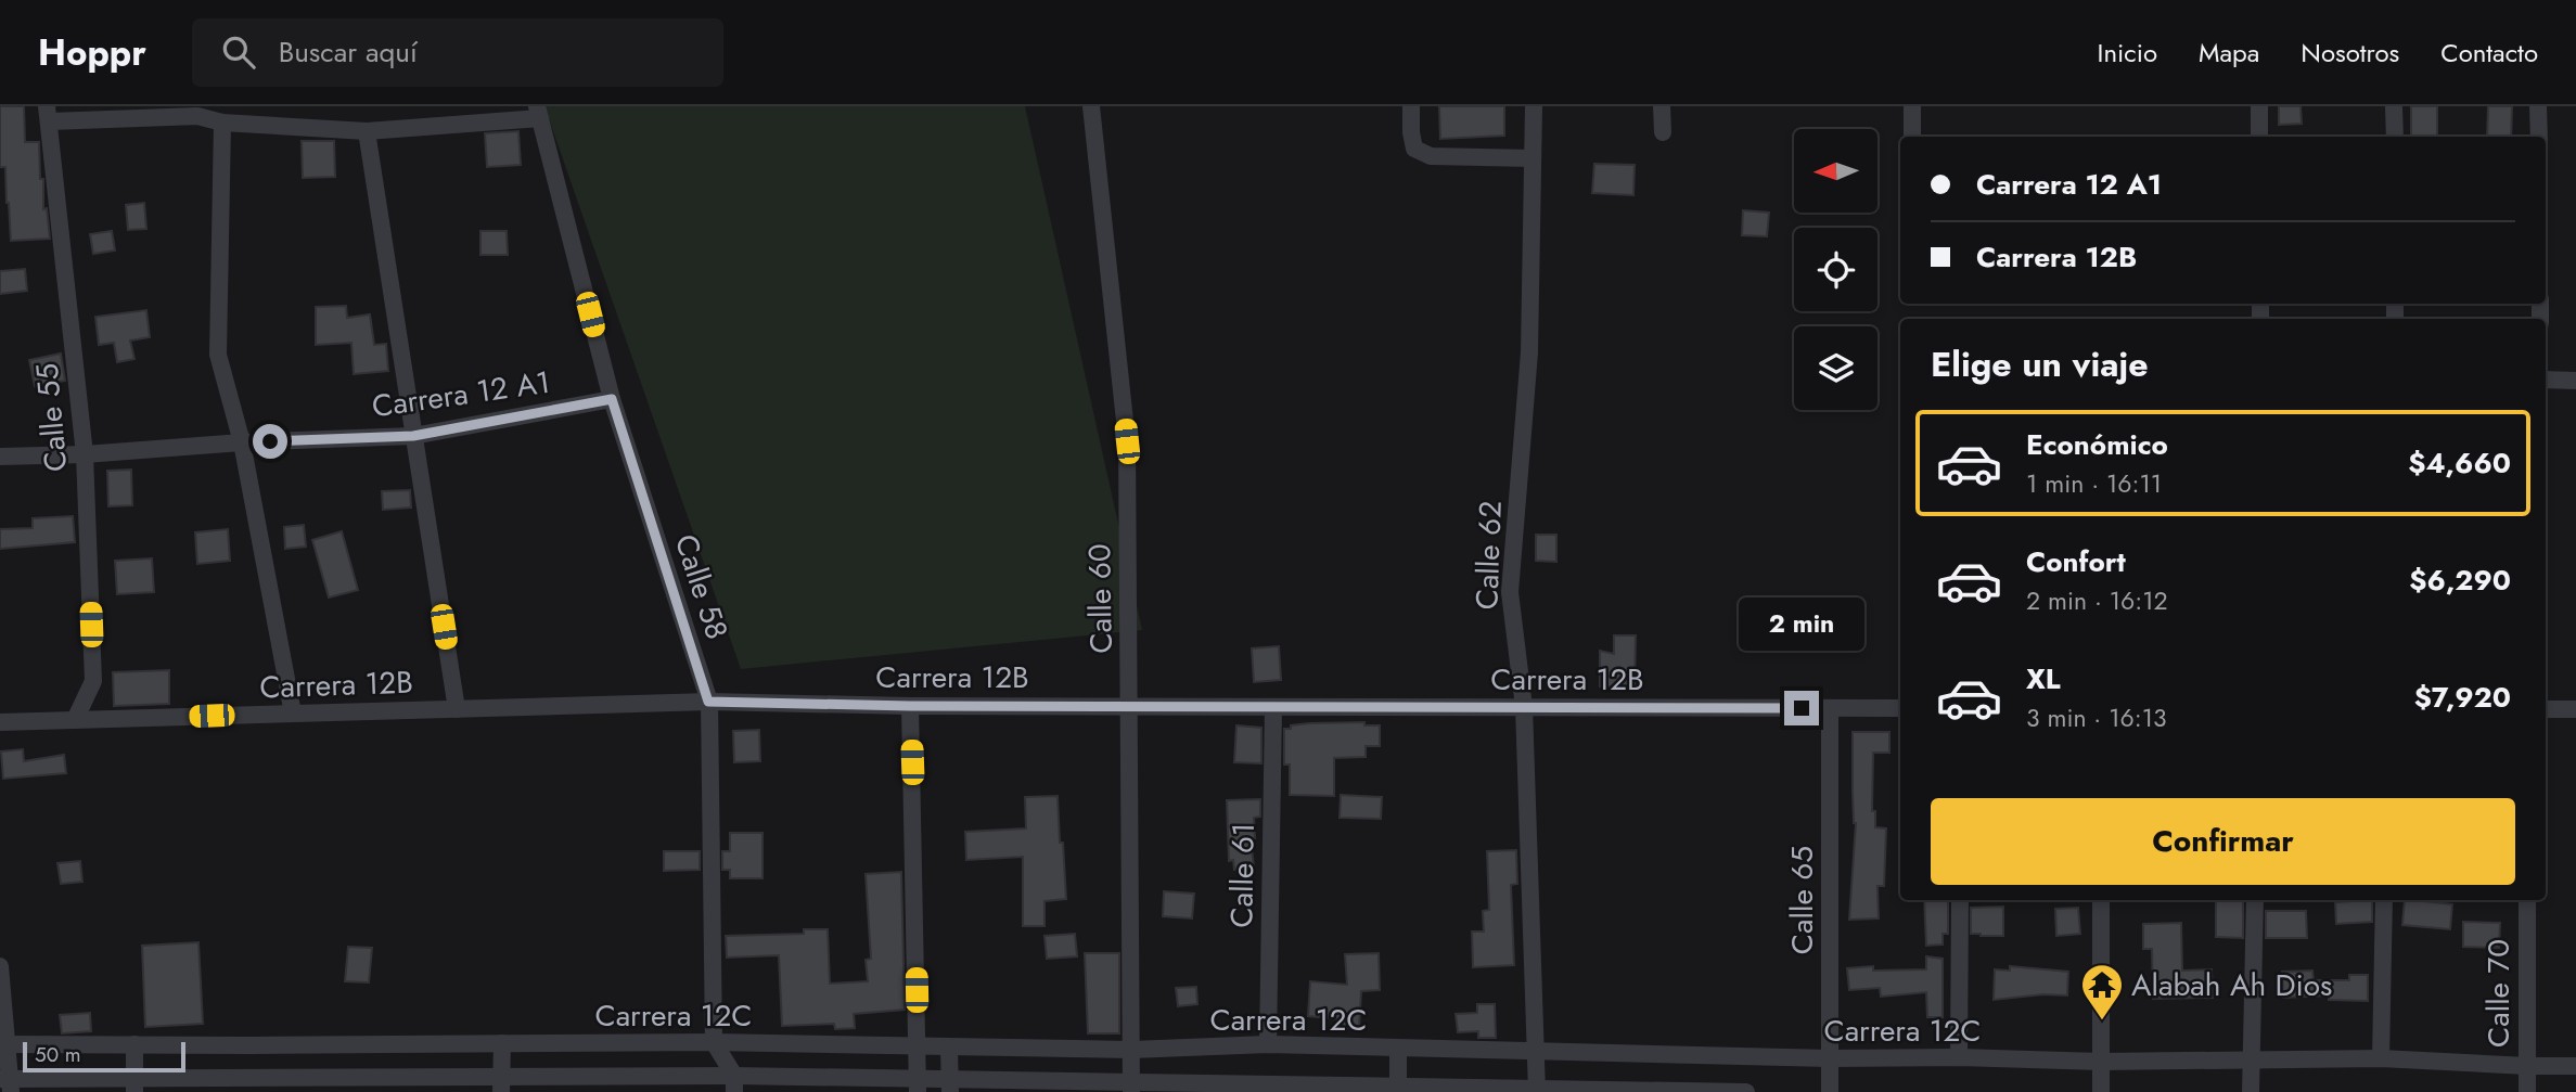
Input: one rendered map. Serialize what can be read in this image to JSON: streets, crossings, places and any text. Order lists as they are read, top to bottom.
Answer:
{
  "streets": {
    "street": [
      "Carrera 12 A1",
      "Calle 55",
      "Calle 62",
      "Calle 58",
      "Calle 60",
      "Carrera 12B",
      "Calle 61",
      "Calle 65",
      "Calle 70",
      "Carrera 12C"
    ]
  },
  "crossings": [
    ["Carrera 12 A1", "Calle 55"],
    ["Carrera 12 A1", "Calle 58"],
    ["Calle 55", "Carrera 12B"],
    ["Calle 62", "Carrera 12B"],
    ["Calle 62", "Carrera 12C"],
    ["Calle 58", "Carrera 12B"],
    ["Calle 58", "Carrera 12C"],
    ["Calle 60", "Carrera 12B"],
    ["Calle 60", "Carrera 12C"],
    ["Carrera 12B", "Calle 61"],
    ["Carrera 12B", "Calle 65"],
    ["Calle 61", "Carrera 12C"],
    ["Calle 65", "Carrera 12C"],
    ["Calle 70", "Carrera 12C"]
  ],
  "places": {
    "temple": ["Alabah Ah Dios"]
  },
  "scale_bar": "50 m",
  "north": "left",
  "page": {
    "header": "Hoppr",
    "search": "Buscar aquí",
    "nav": [
      "Inicio",
      "Mapa",
      "Nosotros",
      "Contacto"
    ],
    "banner": ["Carrera 12 A1", "Carrera 12B"],
    "heading": "Elige un viaje",
    "list": [
      {
        "name": "Económico",
        "note": "1 min · 16:11",
        "value": "$4,660"
      },
      {
        "name": "Confort",
        "note": "2 min · 16:12",
        "value": "$6,290"
      },
      {
        "name": "XL",
        "note": "3 min · 16:13",
        "value": "$7,920"
      }
    ],
    "bubble": "2 min",
    "buttons": "Confirmar",
    "scale": "50 m"
  }
}
